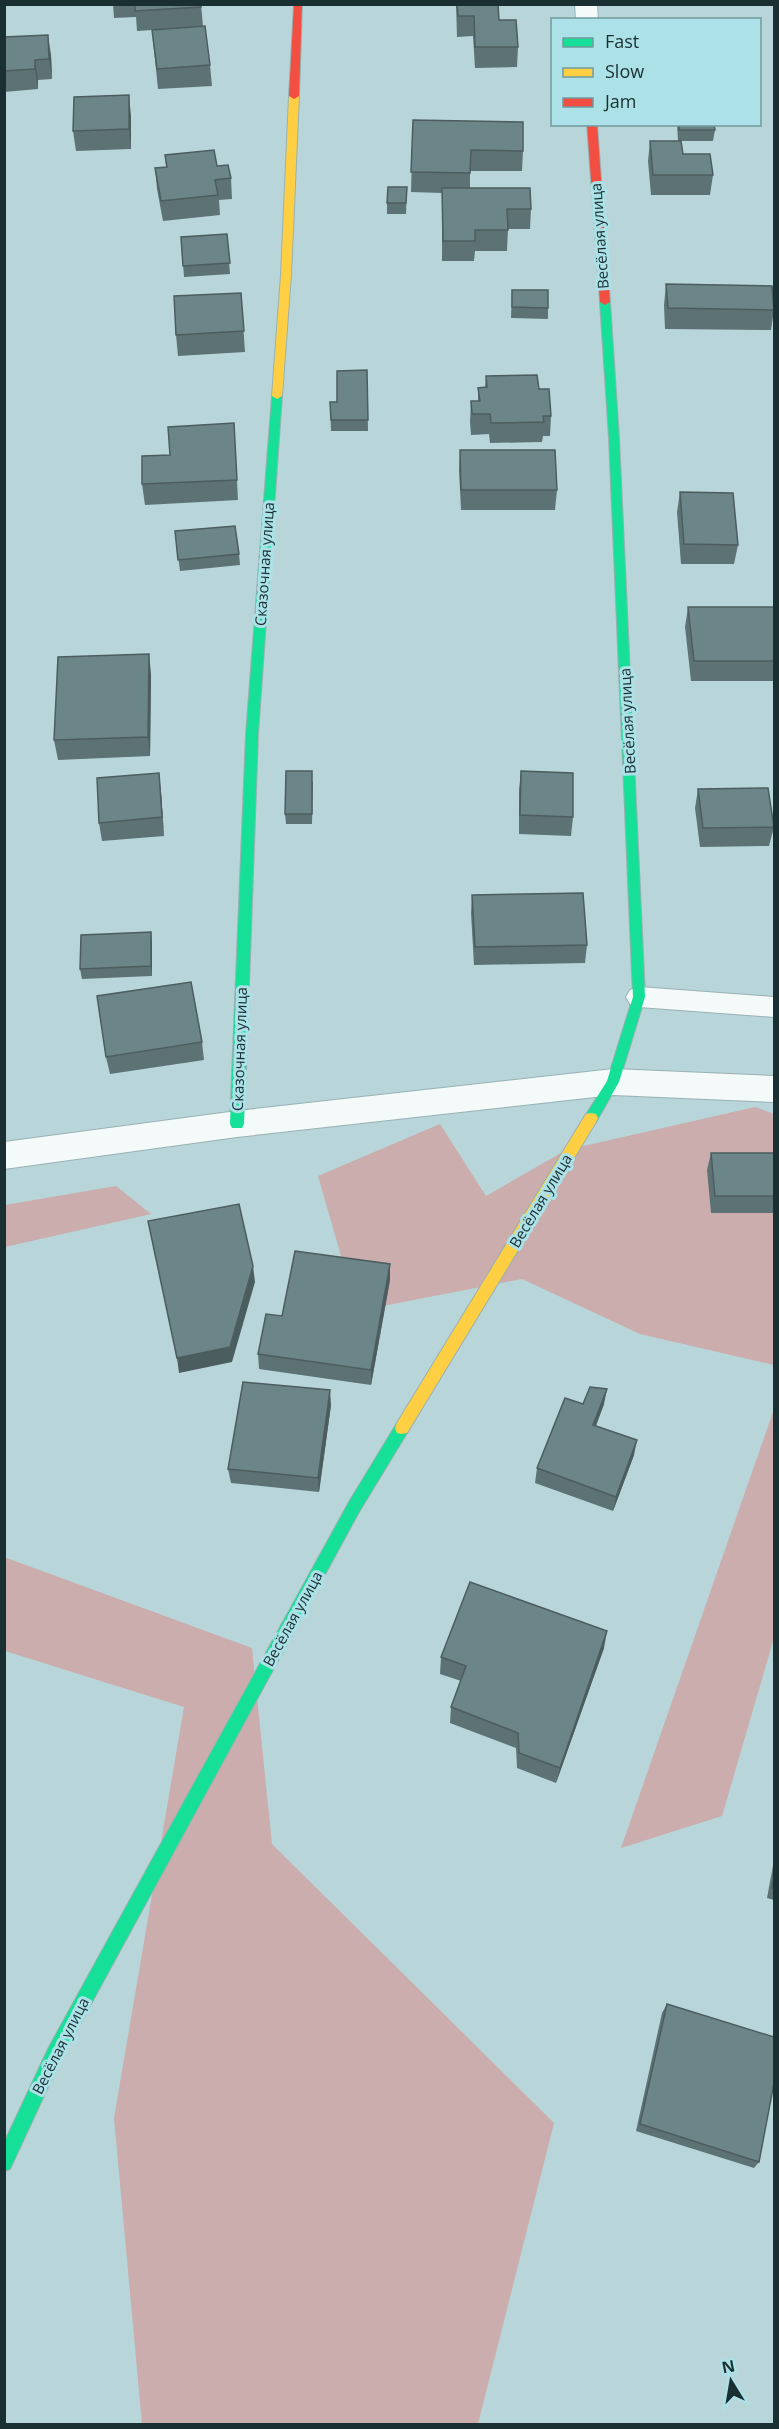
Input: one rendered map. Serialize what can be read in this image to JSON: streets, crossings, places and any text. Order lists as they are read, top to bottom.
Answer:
{
  "streets": {
    "street": ["Весёлая улица", "Сказочная улица"]
  },
  "legend": ["Fast", "Slow", "Jam"],
  "north": "top"
}
